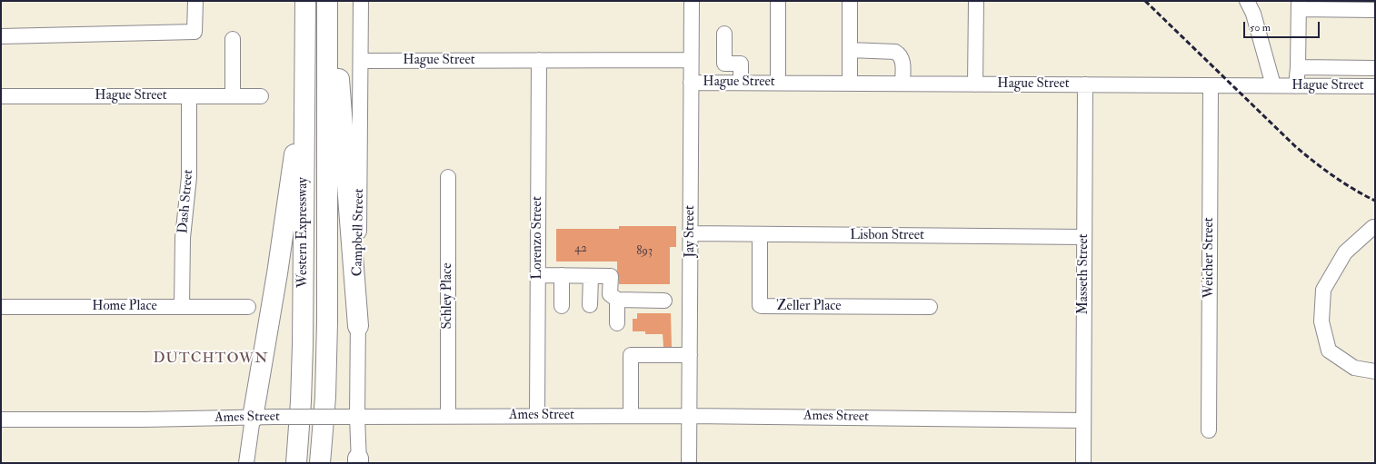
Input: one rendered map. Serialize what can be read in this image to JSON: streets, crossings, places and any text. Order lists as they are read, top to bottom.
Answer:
{
  "streets": {
    "highway": ["Western Expressway"],
    "street": [
      "Hague Street",
      "Dash Street",
      "Jay Street",
      "Campbell Street",
      "Lisbon Street",
      "Lorenzo Street",
      "Weicher Street",
      "Masseth Street",
      "Schley Place",
      "Home Place",
      "Zeller Place",
      "Ames Street"
    ]
  },
  "crossings": [
    ["Hague Street", "Dash Street"],
    ["Hague Street", "Jay Street"],
    ["Hague Street", "Campbell Street"],
    ["Hague Street", "Lorenzo Street"],
    ["Hague Street", "Weicher Street"],
    ["Hague Street", "Masseth Street"],
    ["Dash Street", "Home Place"],
    ["Jay Street", "Lisbon Street"],
    ["Jay Street", "Ames Street"],
    ["Campbell Street", "Ames Street"],
    ["Lisbon Street", "Masseth Street"],
    ["Lisbon Street", "Zeller Place"],
    ["Lorenzo Street", "Ames Street"],
    ["Masseth Street", "Ames Street"],
    ["Schley Place", "Ames Street"]
  ],
  "districts": ["DUTCHTOWN"],
  "house_numbers": ["42", "893"],
  "scale_bar": "50 m"
}
